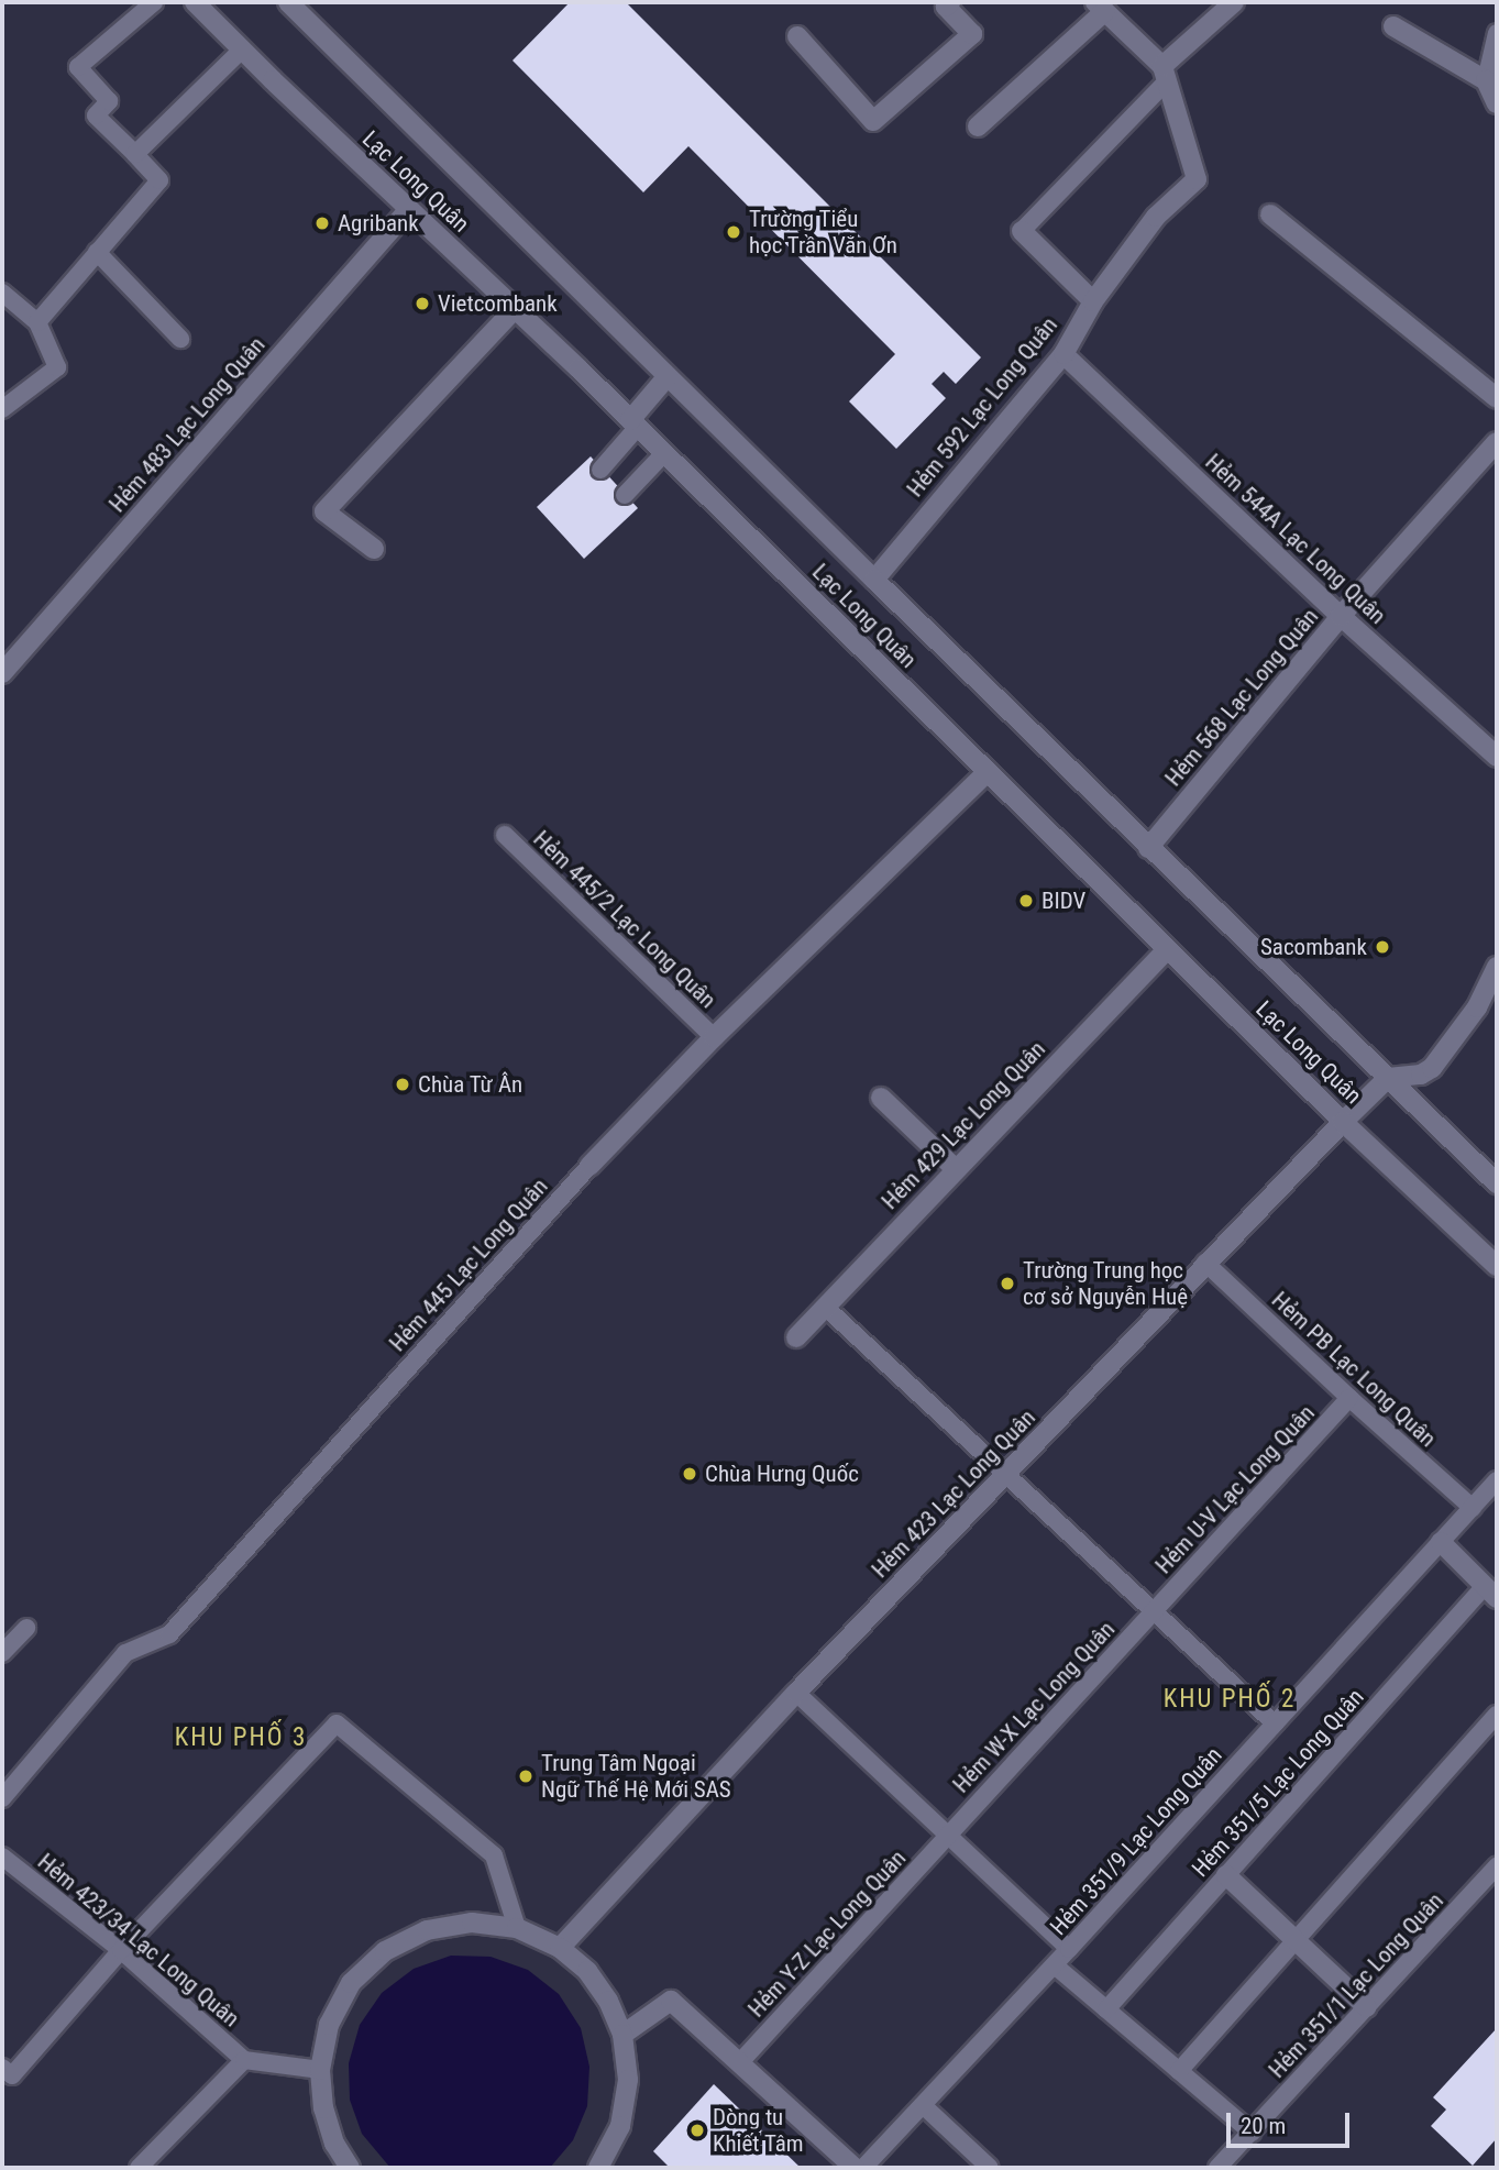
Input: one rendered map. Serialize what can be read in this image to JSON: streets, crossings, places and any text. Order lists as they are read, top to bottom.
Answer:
{
  "streets": {
    "street": [
      "Lạc Long Quân",
      "Hẻm 592 Lạc Long Quân",
      "Hẻm 483 Lạc Long Quân",
      "Hẻm 544A Lạc Long Quân",
      "Hẻm 568 Lạc Long Quân",
      "Hẻm 429 Lạc Long Quân",
      "Hẻm 445 Lạc Long Quân",
      "Hẻm 423 Lạc Long Quân"
    ],
    "lane": [
      "Hẻm 445/2 Lạc Long Quân",
      "Hẻm PB Lạc Long Quân",
      "Hẻm U-V Lạc Long Quân",
      "Hẻm W-X Lạc Long Quân",
      "Hẻm 351/5 Lạc Long Quân",
      "Hẻm 351/9 Lạc Long Quân",
      "Hẻm Y-Z Lạc Long Quân",
      "Hẻm 423/34 Lạc Long Quân",
      "Hẻm 351/1 Lạc Long Quân"
    ]
  },
  "crossings": [
    ["Lạc Long Quân", "Hẻm 592 Lạc Long Quân"],
    ["Lạc Long Quân", "Hẻm 483 Lạc Long Quân"],
    ["Lạc Long Quân", "Hẻm 568 Lạc Long Quân"],
    ["Lạc Long Quân", "Hẻm 429 Lạc Long Quân"],
    ["Lạc Long Quân", "Hẻm 445 Lạc Long Quân"],
    ["Lạc Long Quân", "Hẻm 423 Lạc Long Quân"],
    ["Hẻm 592 Lạc Long Quân", "Hẻm 544A Lạc Long Quân"],
    ["Hẻm 544A Lạc Long Quân", "Hẻm 568 Lạc Long Quân"],
    ["Hẻm 445/2 Lạc Long Quân", "Hẻm 445 Lạc Long Quân"],
    ["Hẻm PB Lạc Long Quân", "Hẻm U-V Lạc Long Quân"],
    ["Hẻm PB Lạc Long Quân", "Hẻm 423 Lạc Long Quân"],
    ["Hẻm PB Lạc Long Quân", "Hẻm 351/9 Lạc Long Quân"],
    ["Hẻm U-V Lạc Long Quân", "Hẻm W-X Lạc Long Quân"],
    ["Hẻm W-X Lạc Long Quân", "Hẻm Y-Z Lạc Long Quân"]
  ],
  "districts": ["KHU PHỐ 2", "KHU PHỐ 3"],
  "places": [
    "Agribank",
    "Trường Tiểu học Trần Văn Ơn",
    "Vietcombank",
    "BIDV",
    "Sacombank",
    "Chùa Từ Ân",
    "Trường Trung học cơ sở Nguyễn Huệ",
    "Chùa Hưng Quốc",
    "Trung Tâm Ngoại Ngữ Thế Hệ Mới SAS",
    "Dòng tu Khiết Tâm"
  ],
  "scale_bar": "20 m"
}
